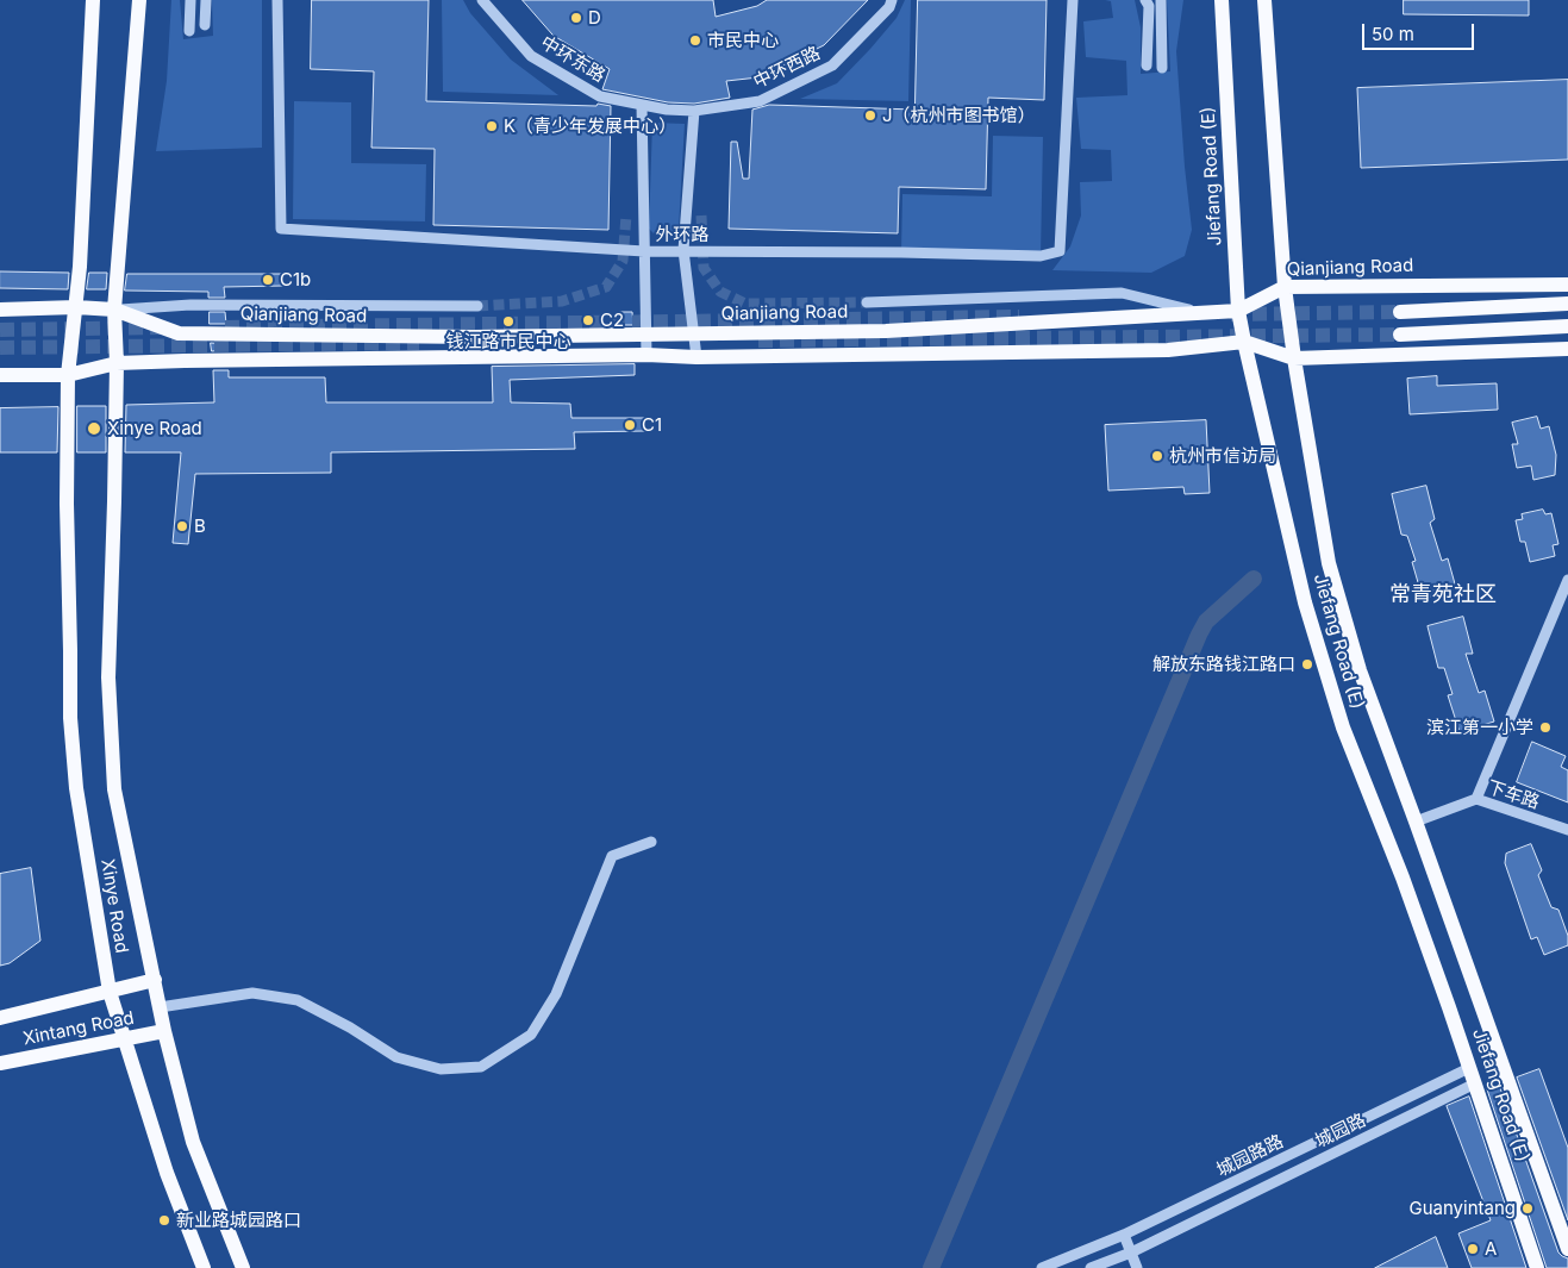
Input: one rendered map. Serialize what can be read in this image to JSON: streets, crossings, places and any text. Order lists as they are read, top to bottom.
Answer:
{
  "streets": {
    "main road": [
      "Jiefang Road (E)",
      "Qianjiang Road",
      "Xinye Road",
      "Xintang Road"
    ],
    "street": [
      "中环东路",
      "中环西路",
      "外环路",
      "下车路",
      "城园路",
      "城园路路"
    ]
  },
  "crossings": [
    ["中环东路", "中环西路"],
    ["Jiefang Road (E)", "Qianjiang Road"],
    ["Jiefang Road (E)", "下车路"],
    ["Jiefang Road (E)", "城园路"],
    ["Jiefang Road (E)", "城园路路"],
    ["Qianjiang Road", "Xinye Road"],
    ["Xinye Road", "Xintang Road"]
  ],
  "districts": ["常青苑社区"],
  "places": [
    "D",
    "市民中心",
    "J（杭州市图书馆）",
    "K（青少年发展中心）",
    "C1b",
    "C2",
    "钱江路市民中心",
    "C1",
    "Xinye Road",
    "杭州市信访局",
    "B",
    "解放东路钱江路口",
    "滨江第一小学",
    "Guanyintang",
    "新业路城园路口",
    "A"
  ],
  "scale_bar": "50 m"
}
